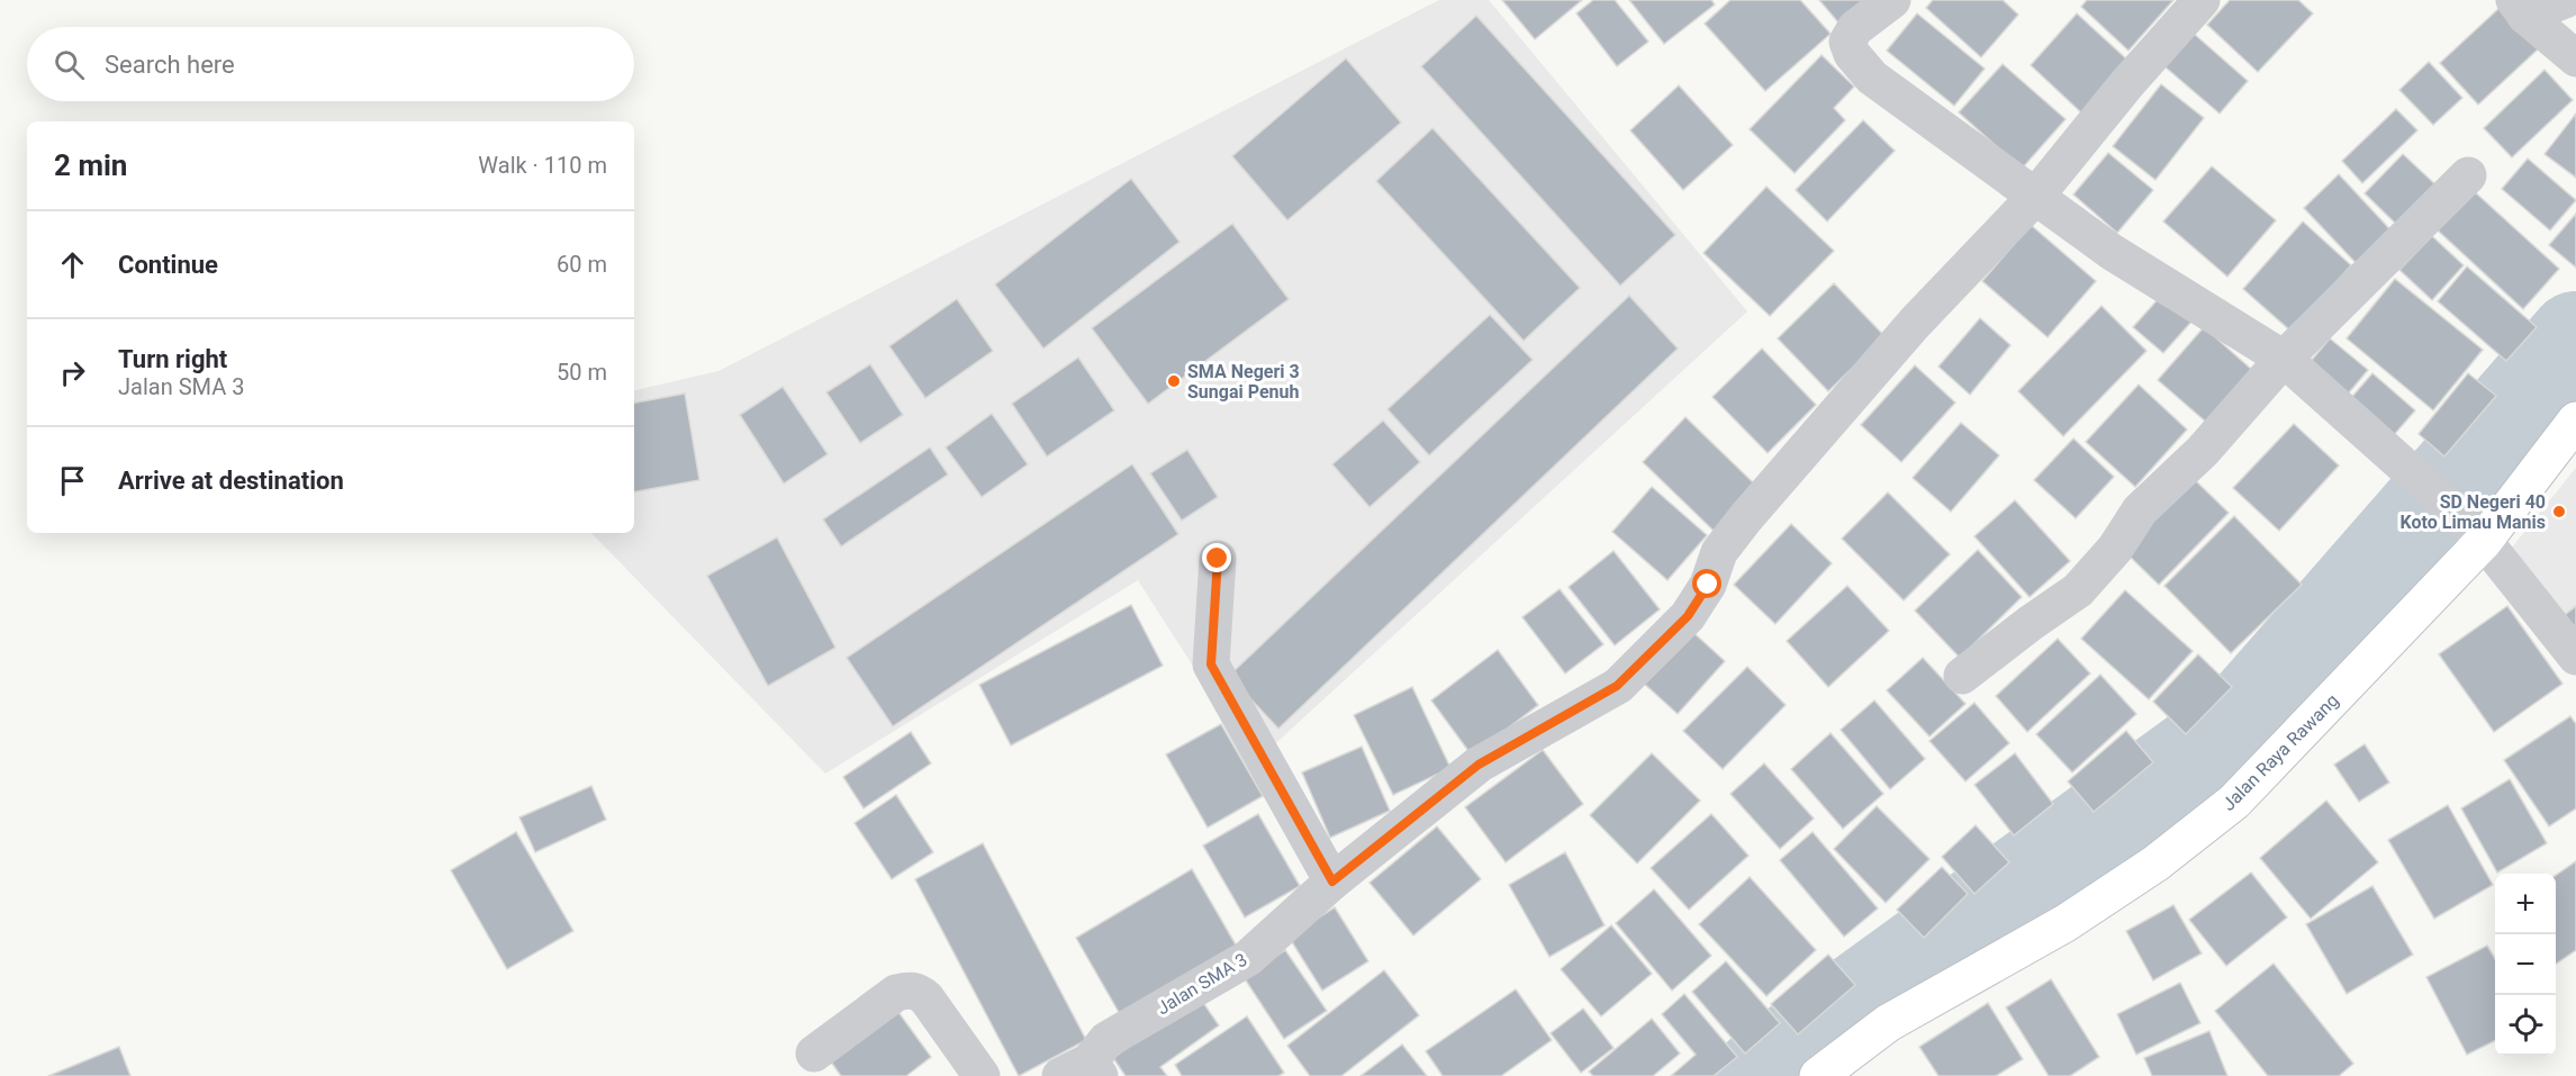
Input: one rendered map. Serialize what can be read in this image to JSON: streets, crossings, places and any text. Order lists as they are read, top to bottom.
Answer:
{
  "streets": {
    "main road": ["Jalan Raya Rawang"],
    "street": ["Jalan SMA 3"]
  },
  "places": ["SMA Negeri 3 Sungai Penuh", "SD Negeri 40 Koto Limau Manis"],
  "page": {
    "search": "Search here",
    "heading": ["2 min", "Walk · 110 m"],
    "list": [
      ["Continue", "60 m"],
      ["Turn right", "Jalan SMA 3", "50 m"],
      "Arrive at destination"
    ],
    "map_buttons": ["+", "−"]
  }
}
